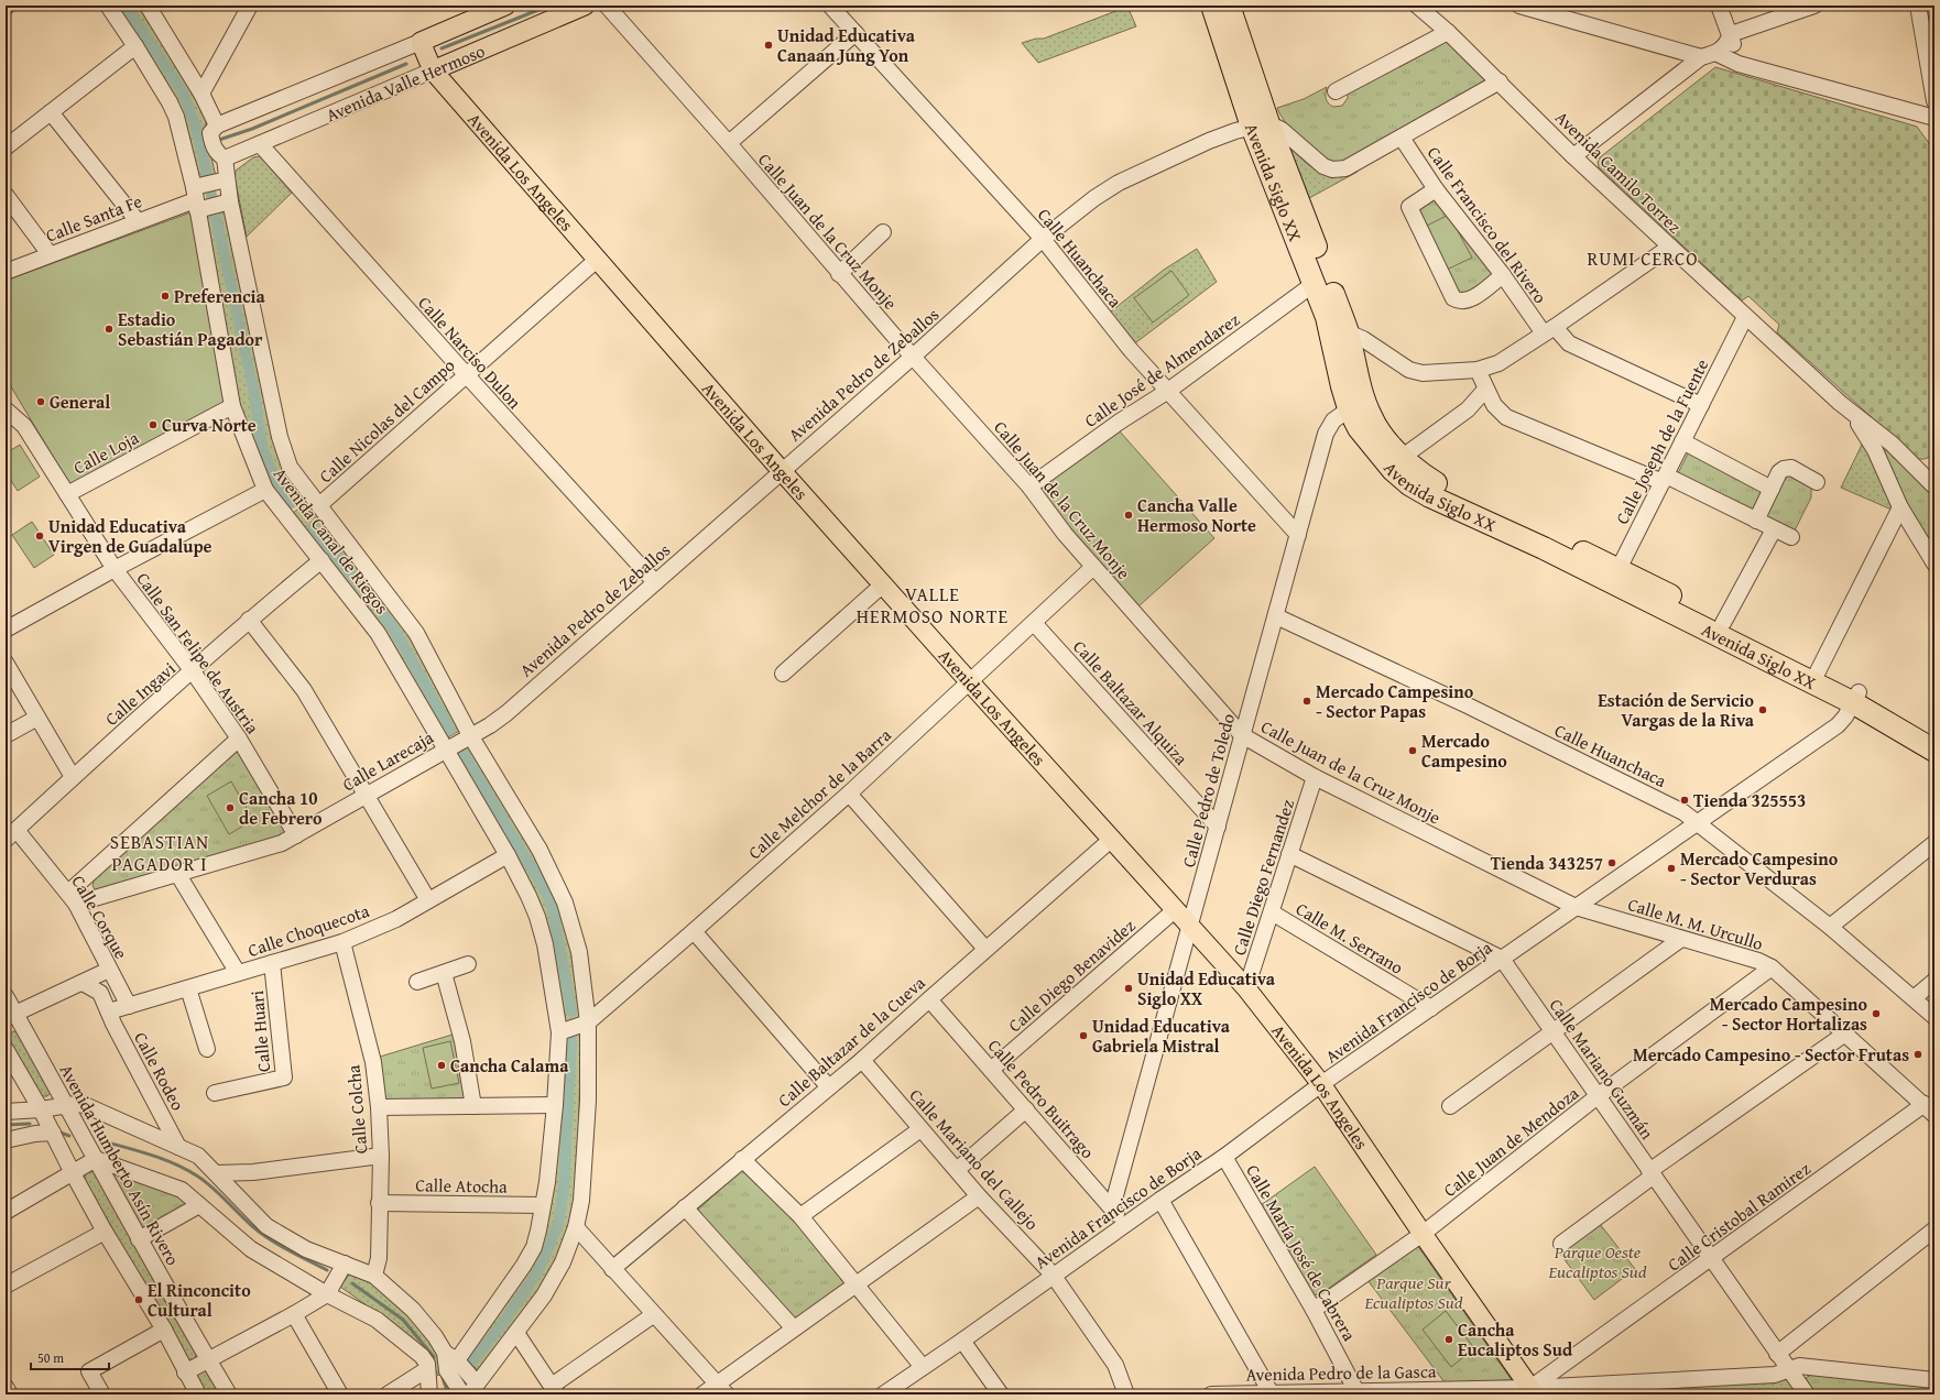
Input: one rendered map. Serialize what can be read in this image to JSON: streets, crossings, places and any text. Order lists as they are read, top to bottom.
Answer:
{
  "streets": {
    "highway": ["Avenida Siglo XX"],
    "main road": ["Avenida Valle Hermoso", "Avenida Los Angeles"],
    "street": [
      "Avenida Camilo Torrez",
      "Calle Santa Fe",
      "Calle Francisco del Rivero",
      "Calle Juan de la Cruz Monje",
      "Calle Huanchaca",
      "Calle Narciso Dulon",
      "Calle José de Almendarez",
      "Avenida Pedro de Zeballos",
      "Calle Nicolas del Campo",
      "Calle Joseph de la Fuente",
      "Calle Loja",
      "Avenida Canal de Riegos",
      "Calle San Felipe de Austria",
      "Calle Ingavi",
      "Calle Baltazar Alquiza",
      "Calle Larecaja",
      "Calle Pedro de Toledo",
      "Calle Melchor de la Barra",
      "Calle Diego Fernandez",
      "Calle Corque",
      "Calle M. M. Urcullo",
      "Calle Choquecota",
      "Calle M. Serrano",
      "Calle Diego Benavidez",
      "Avenida Francisco de Borja",
      "Calle Huari",
      "Calle Baltazar de la Cueva",
      "Calle Mariano Guzmán",
      "Calle Rodeo",
      "Calle Pedro Buitrago",
      "Calle Colcha",
      "Calle Juan de Mendoza",
      "Calle Mariano del Callejo",
      "Avenida Humberto Asín Rivero",
      "Calle Atocha",
      "Calle Cristobal Ramirez",
      "Calle María José de Cabrera",
      "Avenida Pedro de la Gasca"
    ]
  },
  "crossings": [
    ["Avenida Valle Hermoso", "Avenida Los Angeles"],
    ["Avenida Valle Hermoso", "Calle Narciso Dulon"],
    ["Avenida Valle Hermoso", "Avenida Canal de Riegos"],
    ["Avenida Los Angeles", "Avenida Pedro de Zeballos"],
    ["Avenida Los Angeles", "Calle Nicolas del Campo"],
    ["Avenida Los Angeles", "Calle Pedro de Toledo"],
    ["Avenida Los Angeles", "Calle Melchor de la Barra"],
    ["Avenida Los Angeles", "Calle Diego Fernandez"],
    ["Avenida Los Angeles", "Calle Diego Benavidez"],
    ["Avenida Los Angeles", "Avenida Francisco de Borja"],
    ["Avenida Los Angeles", "Calle Baltazar de la Cueva"],
    ["Avenida Los Angeles", "Calle Juan de Mendoza"],
    ["Avenida Los Angeles", "Calle Cristobal Ramirez"],
    ["Avenida Los Angeles", "Avenida Pedro de la Gasca"],
    ["Avenida Camilo Torrez", "Calle Joseph de la Fuente"],
    ["Avenida Siglo XX", "Calle José de Almendarez"],
    ["Avenida Siglo XX", "Avenida Pedro de Zeballos"],
    ["Avenida Siglo XX", "Calle Joseph de la Fuente"],
    ["Avenida Siglo XX", "Calle Pedro de Toledo"],
    ["Avenida Siglo XX", "Avenida Francisco de Borja"],
    ["Calle Santa Fe", "Avenida Canal de Riegos"],
    ["Calle Francisco del Rivero", "Calle Joseph de la Fuente"],
    ["Calle Juan de la Cruz Monje", "Calle José de Almendarez"],
    ["Calle Juan de la Cruz Monje", "Avenida Pedro de Zeballos"],
    ["Calle Juan de la Cruz Monje", "Calle Pedro de Toledo"],
    ["Calle Juan de la Cruz Monje", "Calle Melchor de la Barra"],
    ["Calle Juan de la Cruz Monje", "Calle Diego Fernandez"],
    ["Calle Juan de la Cruz Monje", "Calle M. M. Urcullo"],
    ["Calle Juan de la Cruz Monje", "Avenida Francisco de Borja"],
    ["Calle Huanchaca", "Calle José de Almendarez"],
    ["Calle Huanchaca", "Avenida Pedro de Zeballos"],
    ["Calle Huanchaca", "Calle Pedro de Toledo"],
    ["Calle Huanchaca", "Avenida Francisco de Borja"],
    ["Calle Narciso Dulon", "Avenida Pedro de Zeballos"],
    ["Calle Narciso Dulon", "Calle Nicolas del Campo"],
    ["Avenida Pedro de Zeballos", "Avenida Canal de Riegos"],
    ["Avenida Pedro de Zeballos", "Calle Larecaja"],
    ["Calle Nicolas del Campo", "Avenida Canal de Riegos"],
    ["Calle Loja", "Avenida Canal de Riegos"],
    ["Calle Loja", "Calle San Felipe de Austria"],
    ["Avenida Canal de Riegos", "Calle Ingavi"],
    ["Avenida Canal de Riegos", "Calle Larecaja"],
    ["Avenida Canal de Riegos", "Calle Melchor de la Barra"],
    ["Avenida Canal de Riegos", "Calle Choquecota"],
    ["Avenida Canal de Riegos", "Calle Atocha"],
    ["Calle San Felipe de Austria", "Calle Ingavi"],
    ["Calle San Felipe de Austria", "Calle Larecaja"],
    ["Calle Ingavi", "Calle Corque"],
    ["Calle Baltazar Alquiza", "Calle Pedro de Toledo"],
    ["Calle Baltazar Alquiza", "Calle Melchor de la Barra"],
    ["Calle Larecaja", "Calle Corque"],
    ["Calle Larecaja", "Calle Huari"],
    ["Calle Pedro de Toledo", "Calle Pedro Buitrago"],
    ["Calle Diego Fernandez", "Calle M. Serrano"],
    ["Calle Diego Fernandez", "Calle Mariano Guzmán"],
    ["Calle Corque", "Calle Choquecota"],
    ["Calle M. M. Urcullo", "Avenida Francisco de Borja"],
    ["Calle M. M. Urcullo", "Calle Juan de Mendoza"],
    ["Calle M. M. Urcullo", "Calle Cristobal Ramirez"],
    ["Calle Choquecota", "Calle Huari"],
    ["Calle Choquecota", "Calle Rodeo"],
    ["Calle Choquecota", "Calle Colcha"],
    ["Calle M. Serrano", "Avenida Francisco de Borja"],
    ["Calle Diego Benavidez", "Calle Pedro Buitrago"],
    ["Avenida Francisco de Borja", "Calle Mariano Guzmán"],
    ["Avenida Francisco de Borja", "Calle Pedro Buitrago"],
    ["Avenida Francisco de Borja", "Calle Mariano del Callejo"],
    ["Avenida Francisco de Borja", "Calle María José de Cabrera"],
    ["Calle Baltazar de la Cueva", "Calle Pedro Buitrago"],
    ["Calle Baltazar de la Cueva", "Calle Mariano del Callejo"],
    ["Calle Mariano Guzmán", "Calle Juan de Mendoza"],
    ["Calle Mariano Guzmán", "Calle Cristobal Ramirez"],
    ["Calle Mariano Guzmán", "Avenida Pedro de la Gasca"],
    ["Calle Colcha", "Calle Atocha"],
    ["Calle Juan de Mendoza", "Calle María José de Cabrera"],
    ["Calle Cristobal Ramirez", "Avenida Pedro de la Gasca"],
    ["Calle María José de Cabrera", "Avenida Pedro de la Gasca"]
  ],
  "districts": ["RUMI CERCO", "VALLE HERMOSO NORTE", "SEBASTIAN PAGADOR I"],
  "parks": ["Parque Oeste Eucaliptos Sud", "Parque Sur Ecualiptos Sud"],
  "places": [
    "Unidad Educativa Canaan Jung Yon",
    "Preferencia",
    "Estadio Sebastián Pagador",
    "General",
    "Curva Norte",
    "Cancha Valle Hermoso Norte",
    "Unidad Educativa Virgen de Guadalupe",
    "Mercado Campesino - Sector Papas",
    "Estación de Servicio Vargas de la Riva",
    "Mercado Campesino",
    "Tienda 325553",
    "Cancha 10 de Febrero",
    "Tienda 343257",
    "Mercado Campesino - Sector Verduras",
    "Unidad Educativa Siglo XX",
    "Mercado Campesino - Sector Hortalizas",
    "Unidad Educativa Gabriela Mistral",
    "Mercado Campesino - Sector Frutas",
    "Cancha Calama",
    "El Rinconcito Cultural",
    "Cancha Eucaliptos Sud"
  ],
  "scale_bar": "50 m"
}
